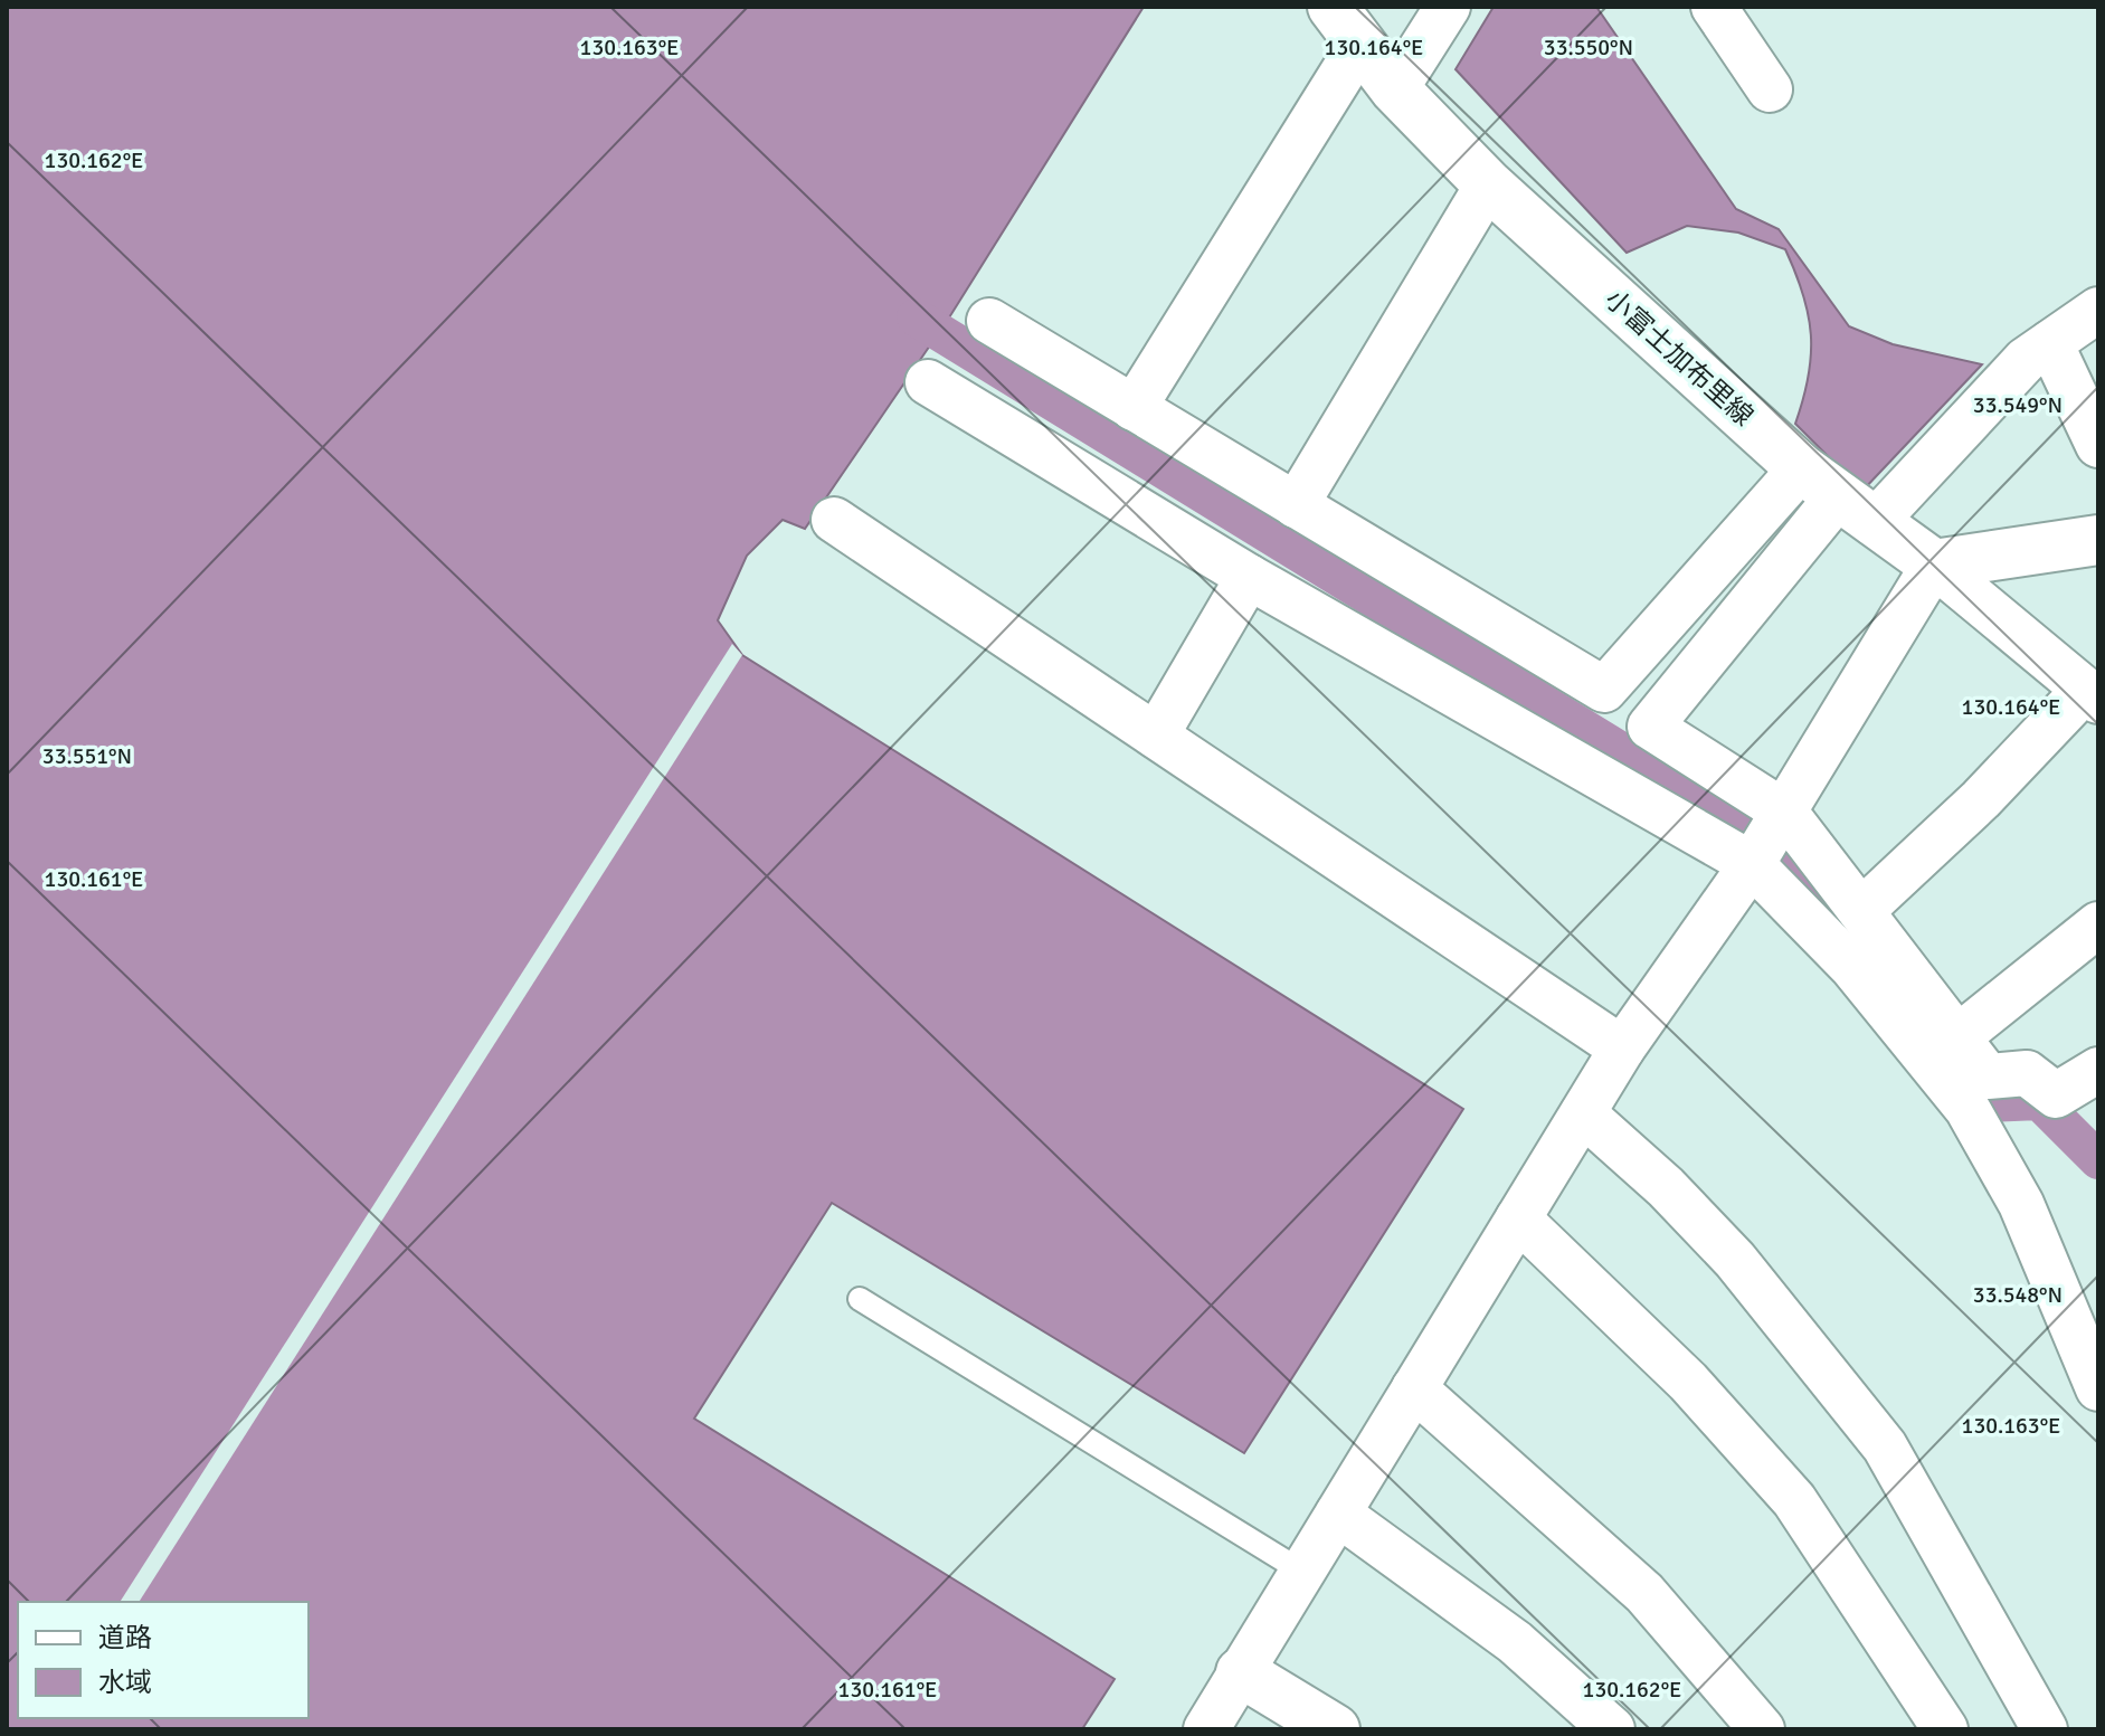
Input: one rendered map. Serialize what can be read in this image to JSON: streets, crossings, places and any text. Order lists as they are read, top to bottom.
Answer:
{
  "streets": {
    "main road": ["小富士加布里線"]
  },
  "legend": ["道路", "水域"],
  "coordinates": [
    "130.163°E",
    "130.164°E",
    "33.550°N",
    "130.162°E",
    "33.549°N",
    "33.551°N",
    "130.161°E",
    "33.548°N"
  ]
}
